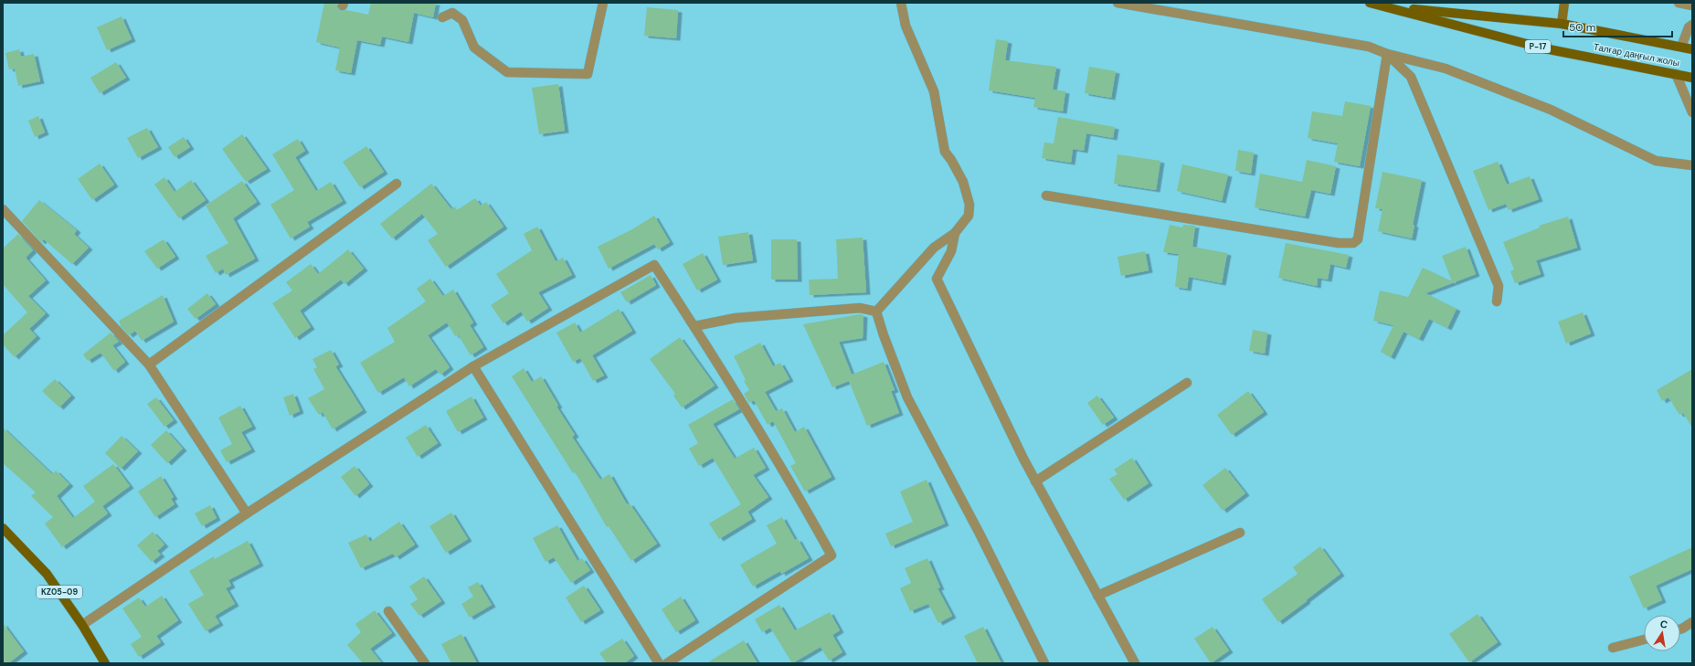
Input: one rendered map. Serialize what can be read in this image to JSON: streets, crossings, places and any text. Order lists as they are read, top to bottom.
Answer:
{
  "streets": {
    "main road": ["P-17", "Талғар даңғыл жолы", "KZ05-09"]
  },
  "crossings": [
    ["P-17", "Талғар даңғыл жолы"]
  ],
  "scale_bar": "50 m",
  "north": "top"
}
